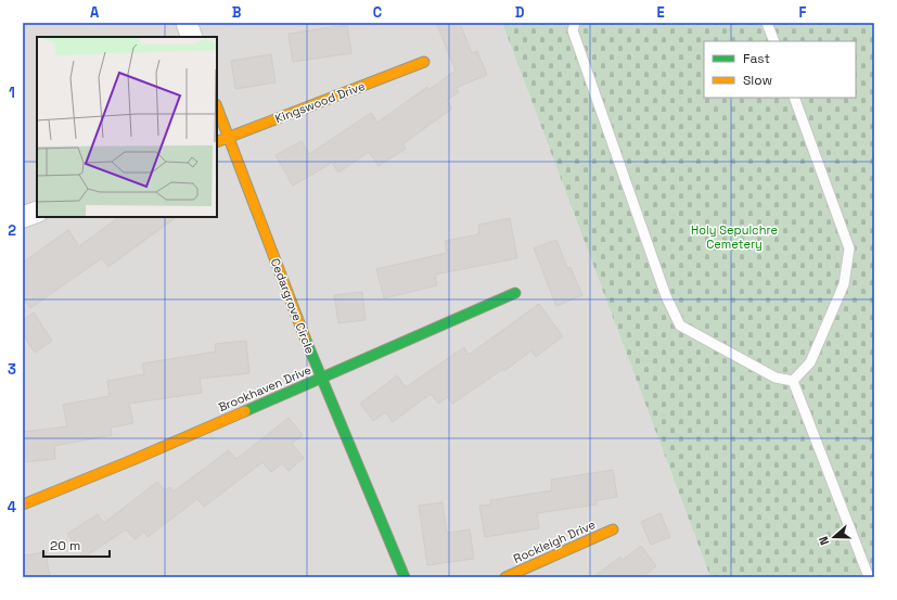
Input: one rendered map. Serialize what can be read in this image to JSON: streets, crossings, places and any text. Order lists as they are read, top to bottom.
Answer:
{
  "streets": {
    "street": [
      "Kingswood Drive",
      "Cedargrove Circle",
      "Brookhaven Drive",
      "Rockleigh Drive"
    ]
  },
  "crossings": [
    ["Kingswood Drive", "Cedargrove Circle"],
    ["Cedargrove Circle", "Brookhaven Drive"]
  ],
  "parks": ["Holy Sepulchre Cemetery"],
  "legend": ["Fast", "Slow"],
  "scale_bar": "20 m",
  "north": "left",
  "grid": {
    "columns": [
      "A",
      "B",
      "C",
      "D",
      "E",
      "F"
    ],
    "rows": [
      "1",
      "2",
      "3",
      "4"
    ]
  }
}
